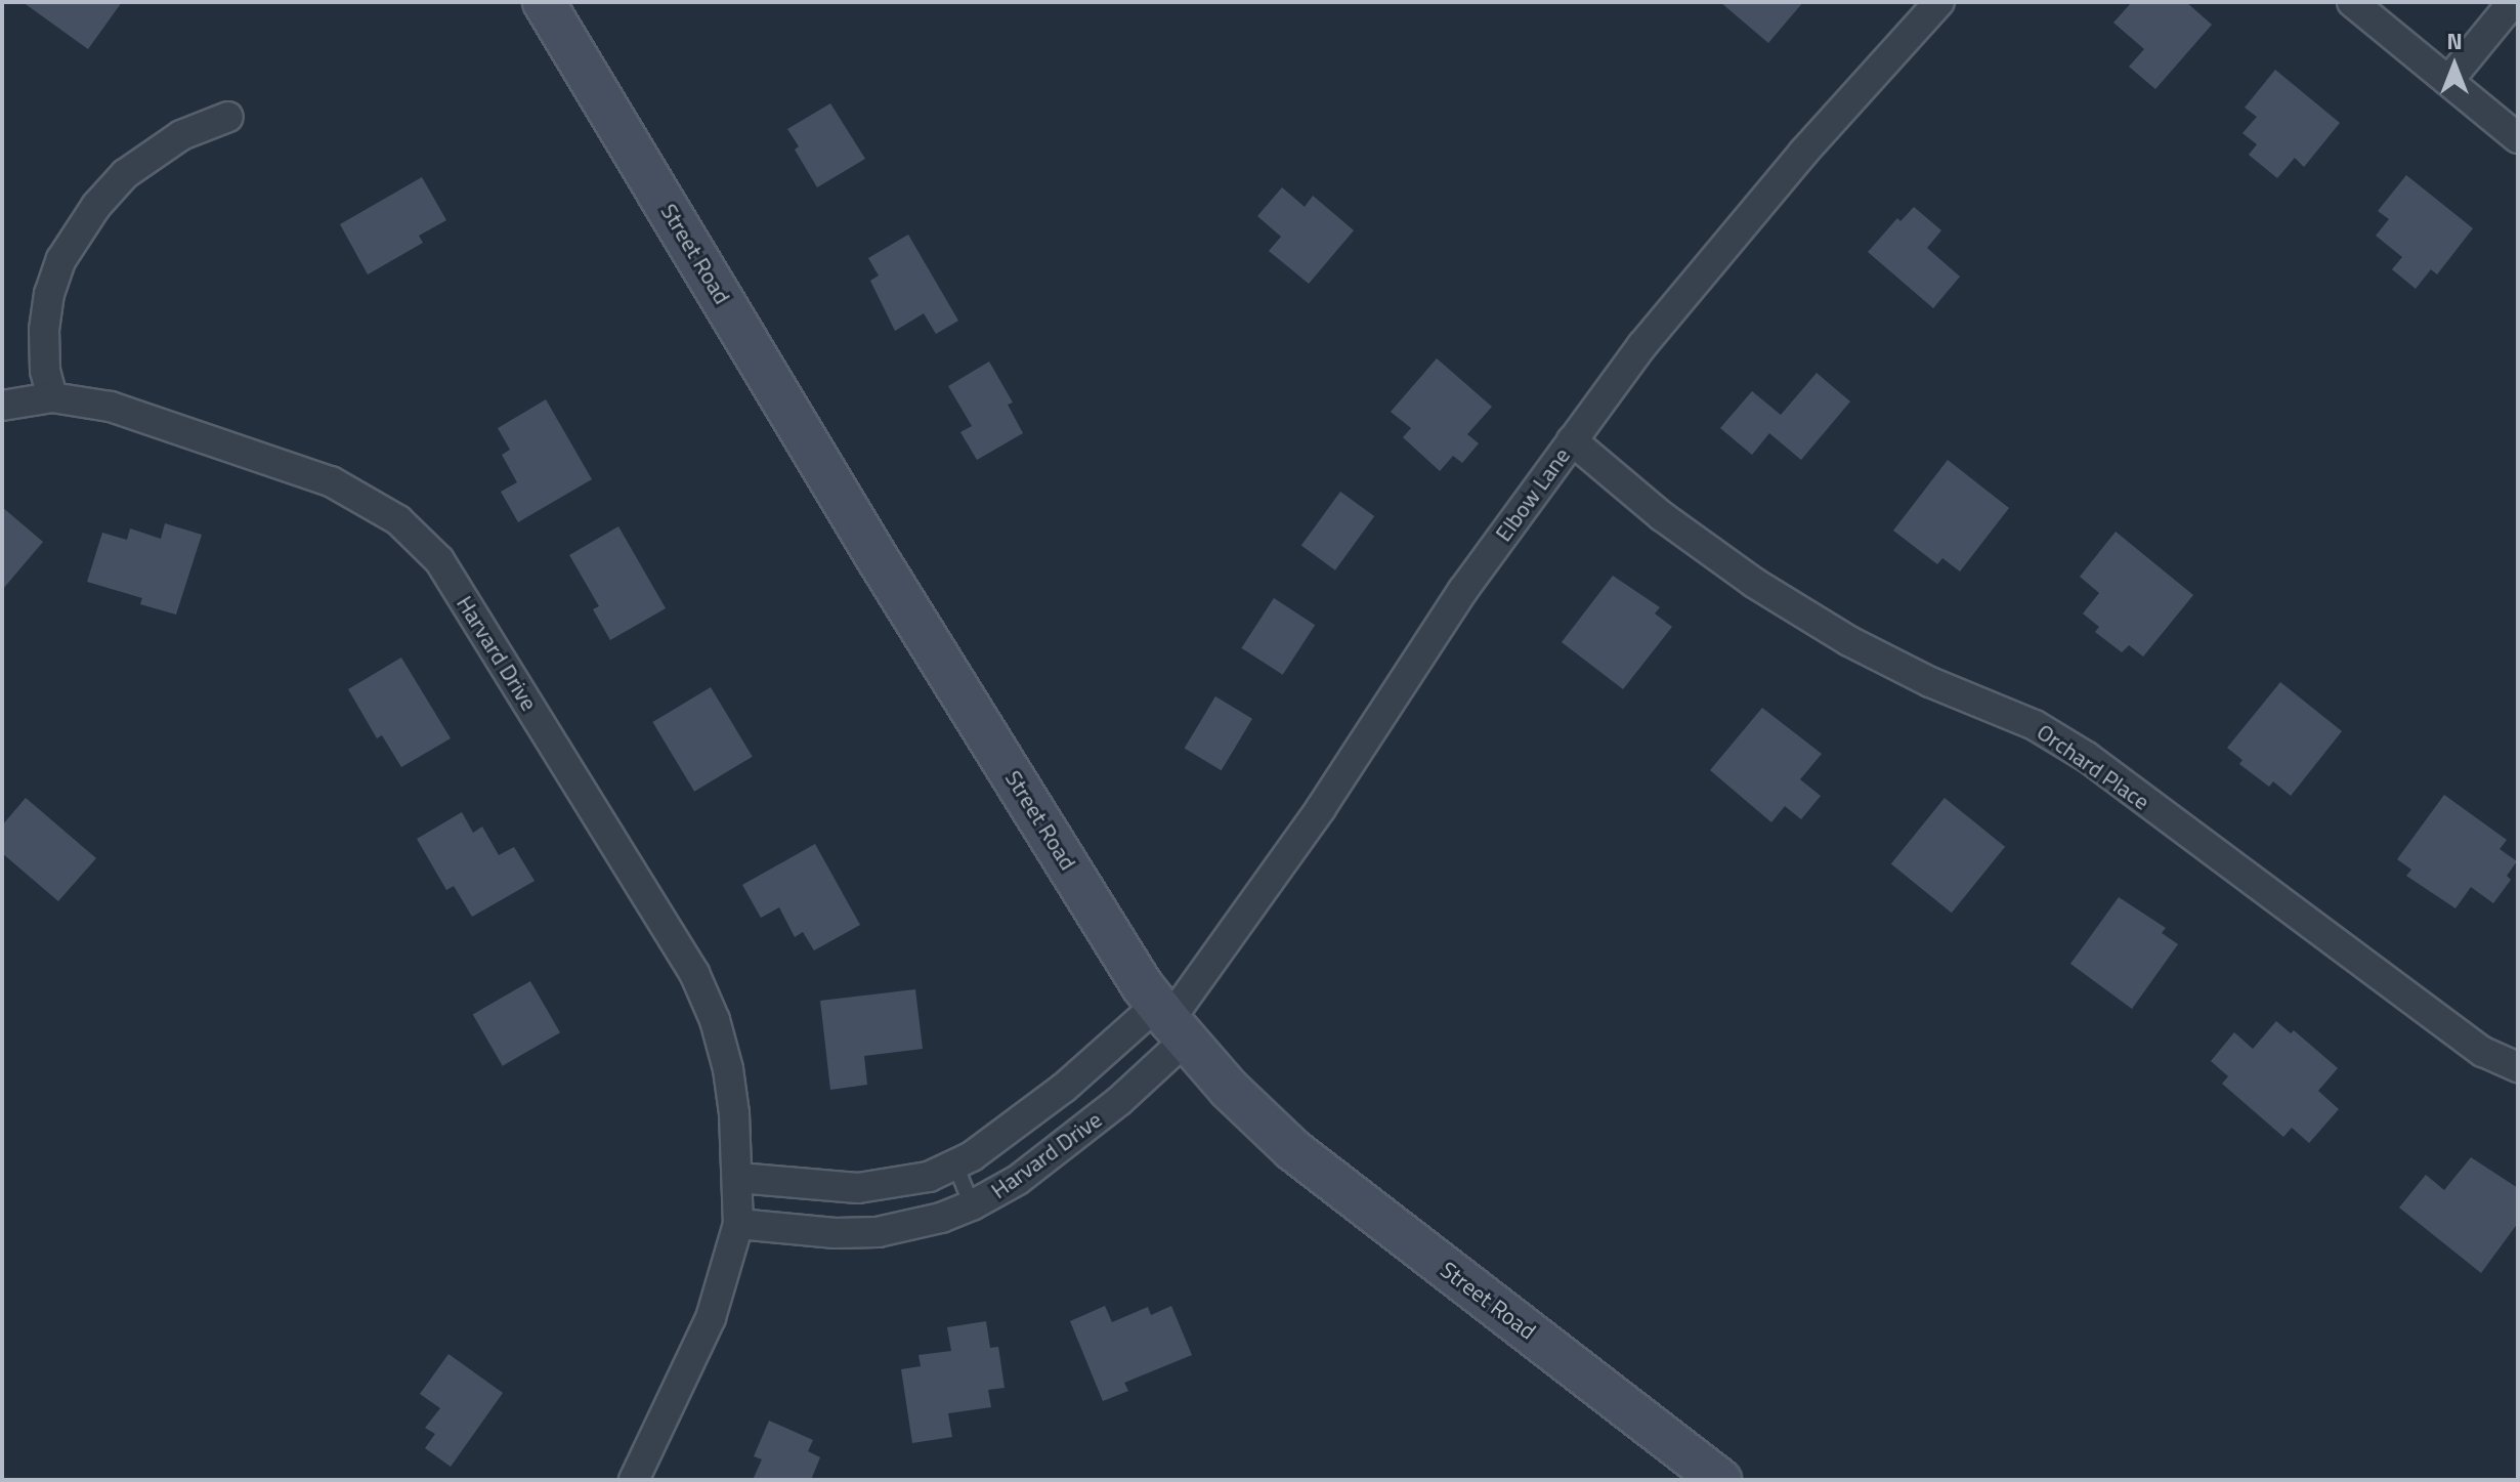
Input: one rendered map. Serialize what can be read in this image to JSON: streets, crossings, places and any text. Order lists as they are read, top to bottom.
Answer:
{
  "streets": {
    "main road": ["Street Road"],
    "street": ["Elbow Lane", "Harvard Drive", "Orchard Place"]
  },
  "crossings": [
    ["Street Road", "Elbow Lane"],
    ["Street Road", "Harvard Drive"],
    ["Elbow Lane", "Harvard Drive"],
    ["Elbow Lane", "Orchard Place"]
  ],
  "north": "top"
}
